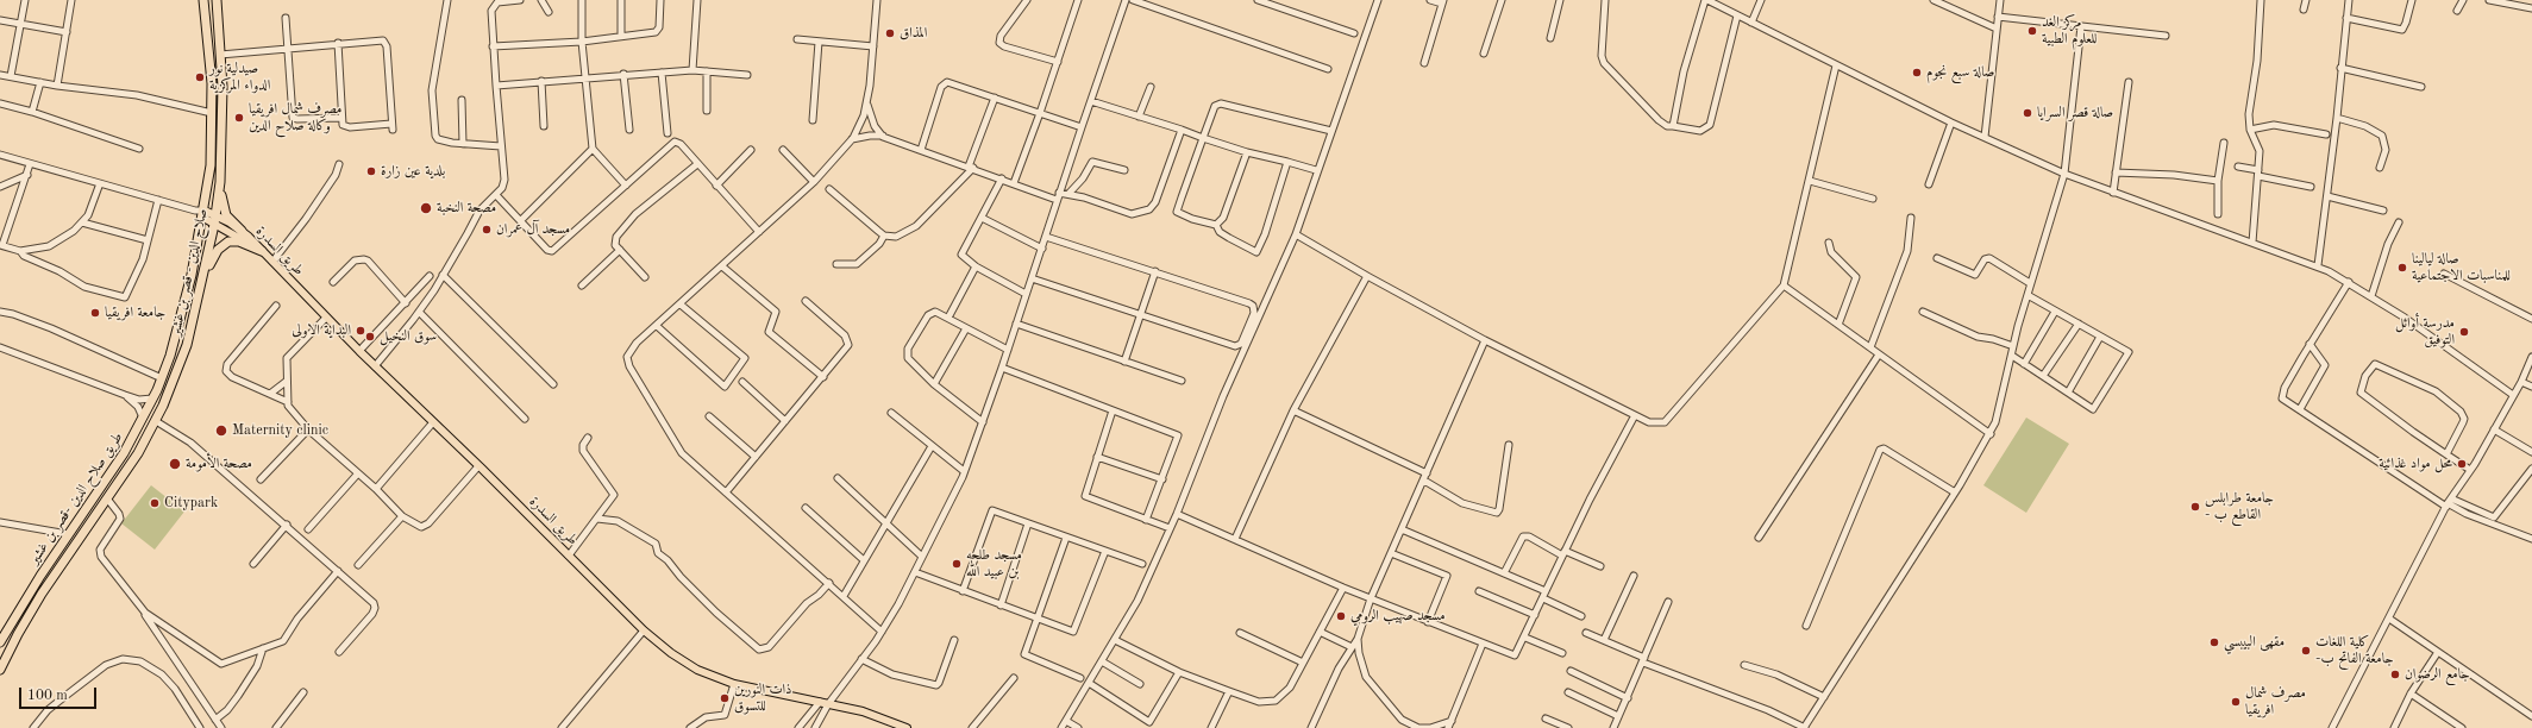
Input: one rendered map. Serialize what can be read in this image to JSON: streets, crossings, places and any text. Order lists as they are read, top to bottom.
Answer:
{
  "streets": {
    "highway": ["صلاح الدين - قصر بن غشير", "طريق صلاح الدين -قصر بن غشير"],
    "main road": ["طريق السدرة"]
  },
  "crossings": [
    ["طريق السدرة", "صلاح الدين - قصر بن غشير"],
    ["طريق السدرة", "طريق صلاح الدين -قصر بن غشير"]
  ],
  "places": [
    "مركز الغد للعلوم الطبية",
    "المذاق",
    "صالة سبع نجوم",
    "صيدلية نور الدواء المركزية",
    "صالة قصر السرايا",
    "مصرف شمال افريقيا وكالة صلاح الدين",
    "بلدية عين زارة",
    "مصحة النخبة",
    "مسجد آل عمران",
    "صالة ليالينا للمناسبات الاجتماعية",
    "جامعة افريقيا",
    "البداية الاولى",
    "مدرسة أوائل التوفيق",
    "سوق النخيل",
    "Maternity clinic",
    "مصحة الأمومة",
    "محل مواد غذائية",
    "Citypark",
    "جامعة طرابلس - القاطع ب",
    "مسجد طلحه بن عبيد الله",
    "مسجد صهيب الرومي",
    "مقهى البيبسي",
    "كلية اللغات -جامعة الفاتح ب",
    "جامع الرضوان",
    "ذات النورين للتسوق",
    "مصرف شمال افريقيا"
  ],
  "scale_bar": "100 m"
}
